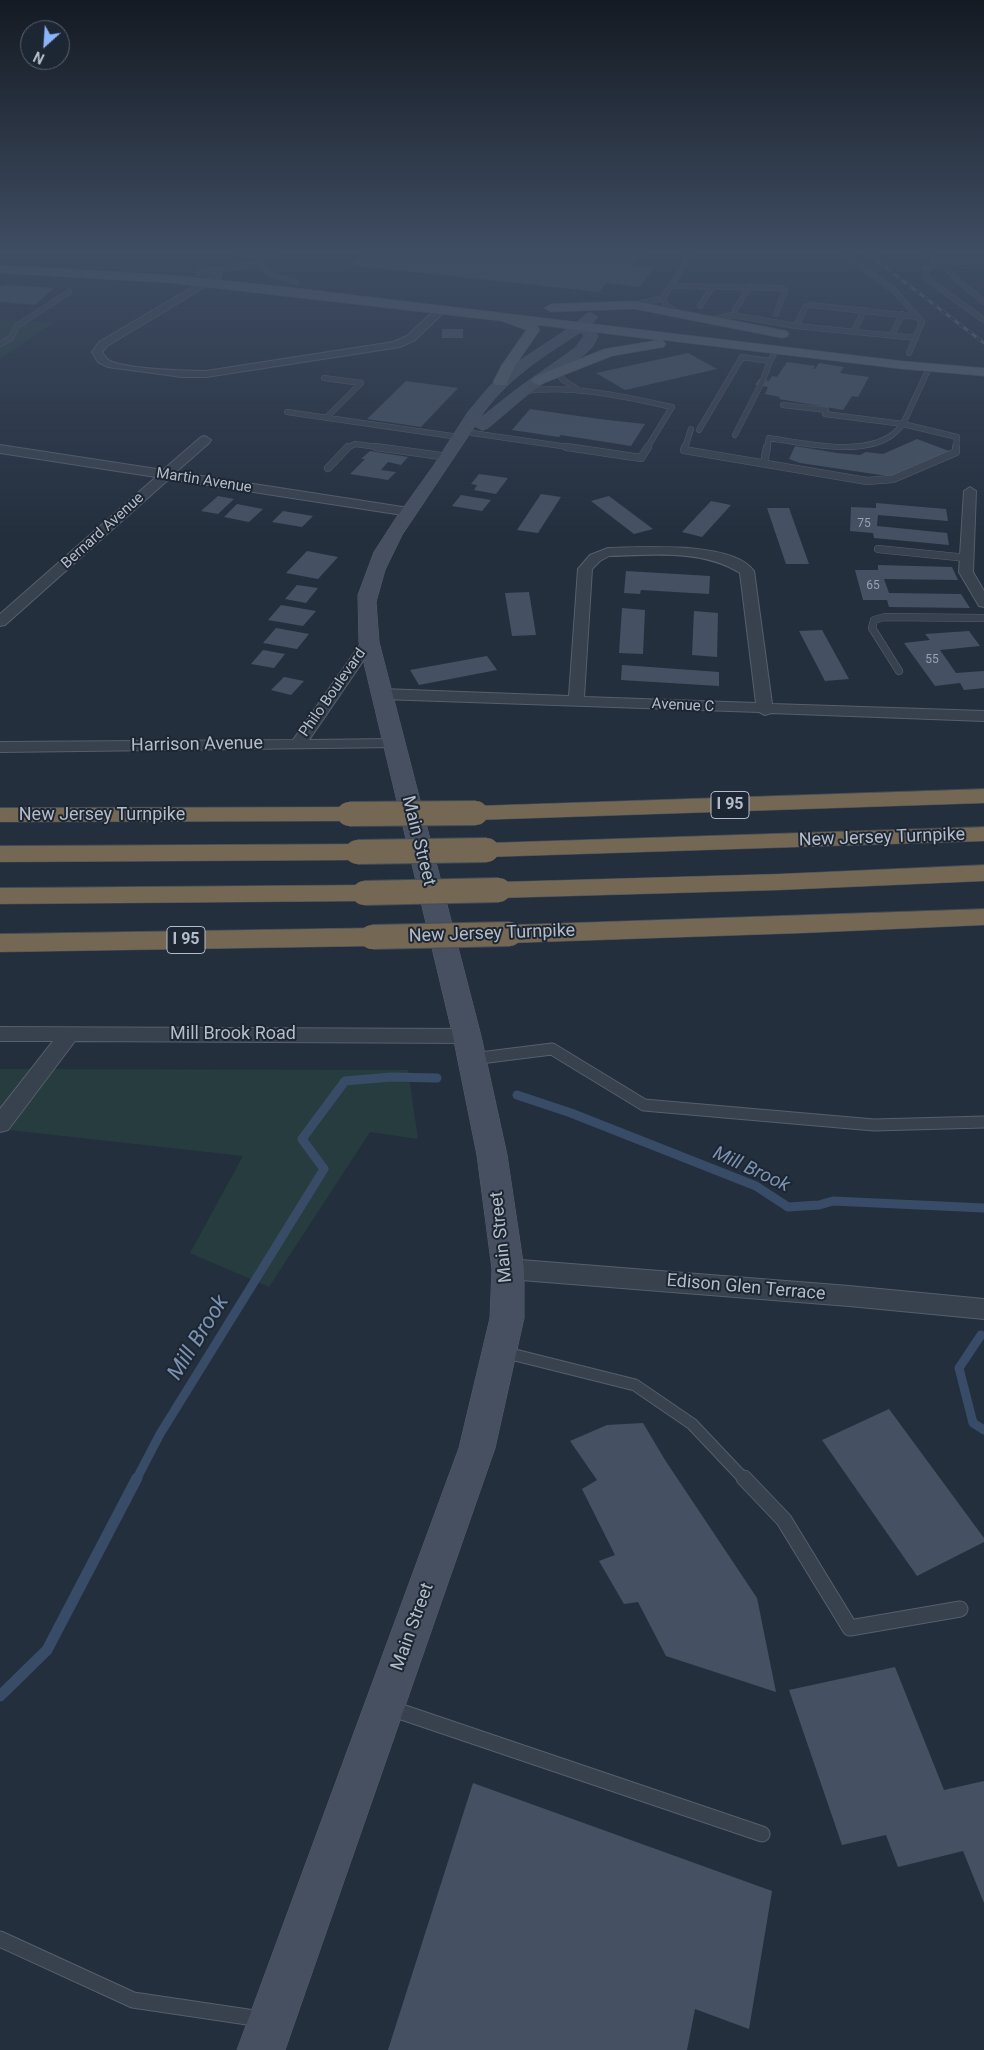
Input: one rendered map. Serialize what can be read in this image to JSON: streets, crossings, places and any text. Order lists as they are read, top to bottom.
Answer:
{
  "streets": {
    "highway": ["I 95", "New Jersey Turnpike"],
    "main road": ["Main Street"],
    "street": [
      "Martin Avenue",
      "Bernard Avenue",
      "Philo Boulevard",
      "Avenue C",
      "Harrison Avenue",
      "Mill Brook Road",
      "Edison Glen Terrace"
    ]
  },
  "crossings": [
    ["Martin Avenue", "Bernard Avenue"],
    ["Martin Avenue", "Main Street"],
    ["Philo Boulevard", "Harrison Avenue"],
    ["Philo Boulevard", "Main Street"],
    ["Avenue C", "Main Street"],
    ["Harrison Avenue", "Main Street"],
    ["Main Street", "Mill Brook Road"],
    ["Main Street", "Edison Glen Terrace"]
  ],
  "water": ["Mill Brook"],
  "house_numbers": ["75", "65", "55"],
  "north": "bottom left"
}
